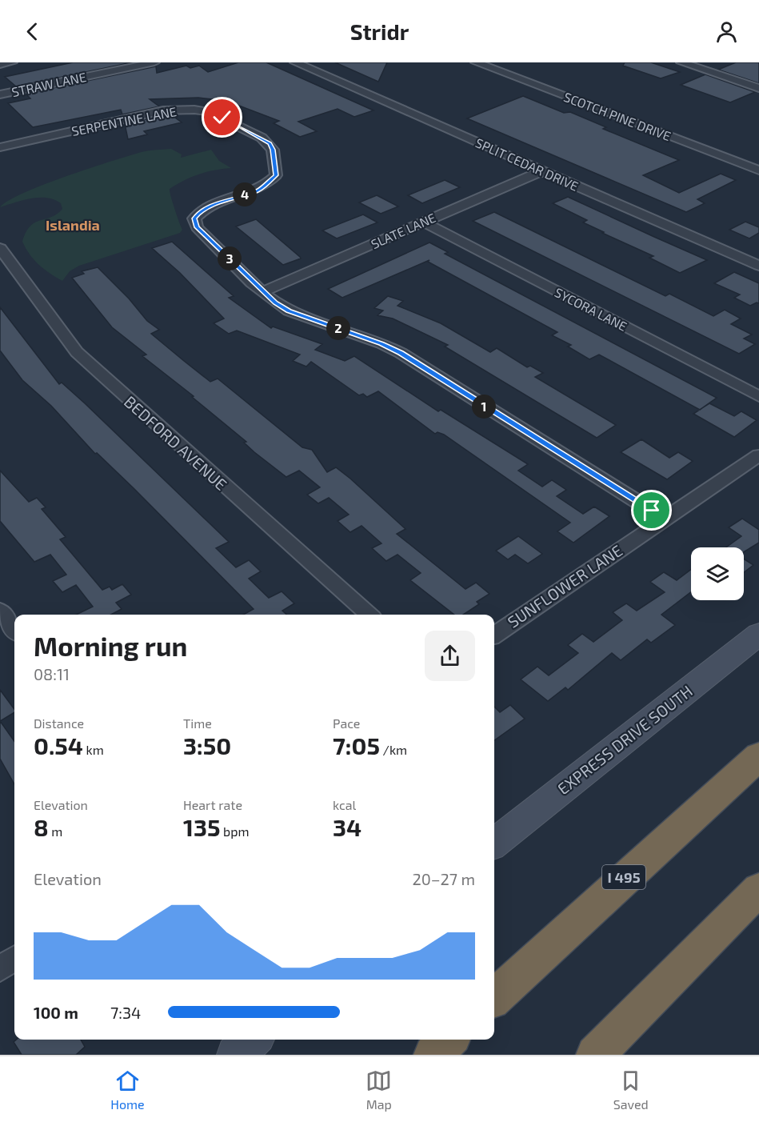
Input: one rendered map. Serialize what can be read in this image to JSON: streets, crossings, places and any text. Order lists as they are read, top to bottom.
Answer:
{
  "streets": {
    "highway": ["I 495"],
    "main road": ["EXPRESS DRIVE SOUTH"],
    "street": [
      "STRAW LANE",
      "SCOTCH PINE DRIVE",
      "SERPENTINE LANE",
      "SPLIT CEDAR DRIVE",
      "SLATE LANE",
      "SYCORA LANE",
      "BEDFORD AVENUE",
      "SUNFLOWER LANE"
    ]
  },
  "crossings": [
    ["SERPENTINE LANE", "SLATE LANE"],
    ["SERPENTINE LANE", "SUNFLOWER LANE"],
    ["SPLIT CEDAR DRIVE", "SLATE LANE"],
    ["SLATE LANE", "SYCORA LANE"]
  ],
  "districts": ["Islandia"],
  "page": {
    "header": "Stridr",
    "pins": [
      "4",
      "3",
      "2",
      "1"
    ],
    "heading": ["Morning run", "08:11"],
    "stats": [
      ["Distance", "0.54 km"],
      ["Time", "3:50"],
      ["Pace", "7:05 /km"],
      ["Elevation", "8 m"],
      ["Heart rate", "135 bpm"],
      ["kcal", "34"]
    ],
    "chart": ["Elevation", "20–27 m"],
    "list": [
      {
        "name": "100 m",
        "note": "7:34"
      }
    ],
    "tabs": ["Home", "Map", "Saved"]
  }
}
